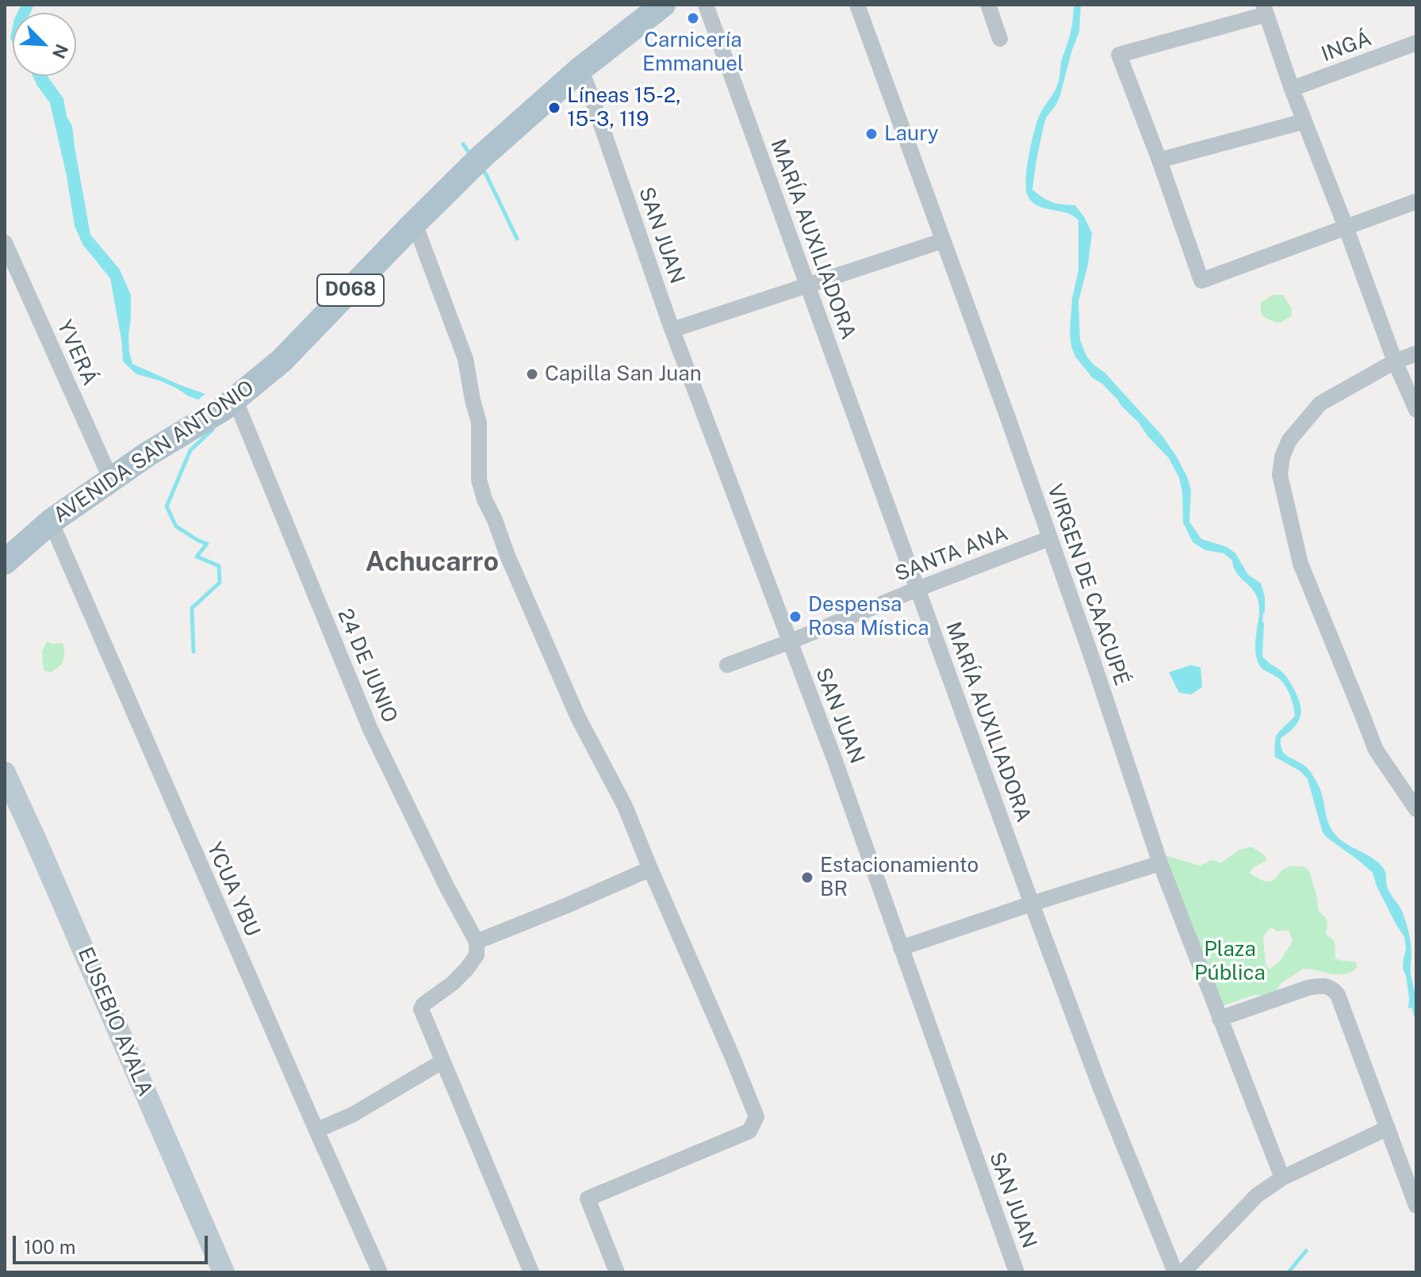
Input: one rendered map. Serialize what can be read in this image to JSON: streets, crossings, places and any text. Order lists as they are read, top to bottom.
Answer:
{
  "streets": {
    "main road": ["D068", "AVENIDA SAN ANTONIO", "EUSEBIO AYALA"],
    "street": [
      "INGÁ",
      "SAN JUAN",
      "MARÍA AUXILIADORA",
      "YVERÁ",
      "SANTA ANA",
      "VIRGEN DE CAACUPÉ",
      "24 DE JUNIO",
      "YCUA YBU"
    ]
  },
  "crossings": [
    ["SAN JUAN", "AVENIDA SAN ANTONIO"],
    ["SAN JUAN", "SANTA ANA"],
    ["MARÍA AUXILIADORA", "SANTA ANA"],
    ["YVERÁ", "AVENIDA SAN ANTONIO"],
    ["AVENIDA SAN ANTONIO", "24 DE JUNIO"],
    ["AVENIDA SAN ANTONIO", "YCUA YBU"],
    ["SANTA ANA", "VIRGEN DE CAACUPÉ"]
  ],
  "districts": ["Achucarro"],
  "parks": ["Plaza Pública"],
  "places": [
    "Carnicería Emmanuel",
    "Líneas 15-2, 15-3, 119",
    "Laury",
    "Capilla San Juan",
    "Despensa Rosa Mística",
    "Estacionamiento BR"
  ],
  "scale_bar": "100 m",
  "north": "bottom right"
}
